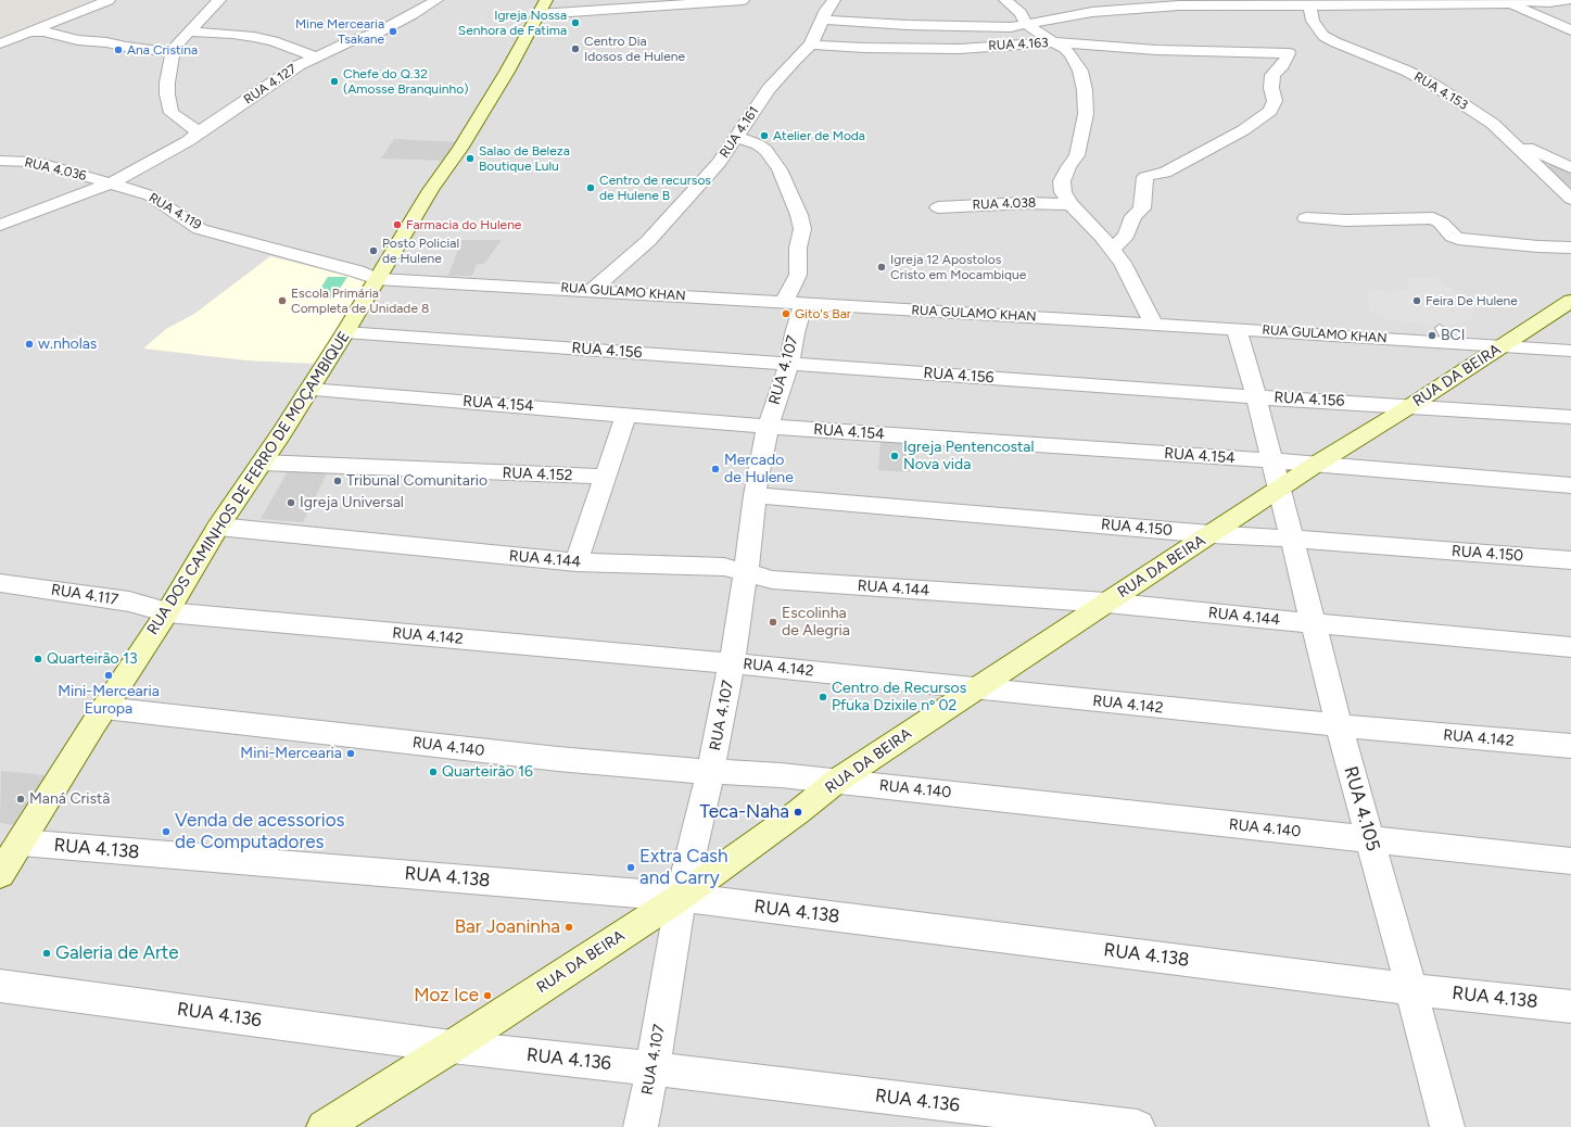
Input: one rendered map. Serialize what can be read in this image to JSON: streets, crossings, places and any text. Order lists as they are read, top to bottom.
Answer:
{
  "streets": {
    "street": [
      "RUA 4.163",
      "RUA 4.127",
      "RUA 4.153",
      "RUA 4.161",
      "RUA 4.036",
      "RUA 4.038",
      "RUA 4.119",
      "RUA GULAMO KHAN",
      "RUA 4.156",
      "RUA 4.107",
      "RUA DA BEIRA",
      "RUA 4.154",
      "RUA 4.152",
      "RUA DOS CAMINHOS DE FERRO DE MOÇAMBIQUE",
      "RUA 4.150",
      "RUA 4.144",
      "RUA 4.117",
      "RUA 4.142",
      "RUA 4.140",
      "RUA 4.105",
      "RUA 4.138",
      "RUA 4.136"
    ]
  },
  "crossings": [
    ["RUA 4.163", "RUA 4.161"],
    ["RUA 4.163", "RUA 4.038"],
    ["RUA 4.163", "RUA GULAMO KHAN"],
    ["RUA 4.127", "RUA 4.036"],
    ["RUA 4.127", "RUA 4.119"],
    ["RUA 4.161", "RUA GULAMO KHAN"],
    ["RUA 4.161", "RUA 4.107"],
    ["RUA 4.036", "RUA 4.119"],
    ["RUA 4.119", "RUA GULAMO KHAN"],
    ["RUA 4.119", "RUA DOS CAMINHOS DE FERRO DE MOÇAMBIQUE"],
    ["RUA GULAMO KHAN", "RUA 4.107"],
    ["RUA GULAMO KHAN", "RUA DA BEIRA"],
    ["RUA GULAMO KHAN", "RUA DOS CAMINHOS DE FERRO DE MOÇAMBIQUE"],
    ["RUA GULAMO KHAN", "RUA 4.105"],
    ["RUA 4.156", "RUA 4.107"],
    ["RUA 4.156", "RUA DA BEIRA"],
    ["RUA 4.156", "RUA DOS CAMINHOS DE FERRO DE MOÇAMBIQUE"],
    ["RUA 4.156", "RUA 4.105"],
    ["RUA 4.107", "RUA DA BEIRA"],
    ["RUA 4.107", "RUA 4.154"],
    ["RUA 4.107", "RUA 4.150"],
    ["RUA 4.107", "RUA 4.144"],
    ["RUA 4.107", "RUA 4.142"],
    ["RUA 4.107", "RUA 4.140"],
    ["RUA 4.107", "RUA 4.138"],
    ["RUA 4.107", "RUA 4.136"],
    ["RUA DA BEIRA", "RUA 4.154"],
    ["RUA DA BEIRA", "RUA 4.150"],
    ["RUA DA BEIRA", "RUA 4.144"],
    ["RUA DA BEIRA", "RUA 4.142"],
    ["RUA DA BEIRA", "RUA 4.140"],
    ["RUA DA BEIRA", "RUA 4.105"],
    ["RUA DA BEIRA", "RUA 4.138"],
    ["RUA DA BEIRA", "RUA 4.136"],
    ["RUA 4.154", "RUA DOS CAMINHOS DE FERRO DE MOÇAMBIQUE"],
    ["RUA 4.154", "RUA 4.105"],
    ["RUA 4.152", "RUA DOS CAMINHOS DE FERRO DE MOÇAMBIQUE"],
    ["RUA DOS CAMINHOS DE FERRO DE MOÇAMBIQUE", "RUA 4.144"],
    ["RUA DOS CAMINHOS DE FERRO DE MOÇAMBIQUE", "RUA 4.117"],
    ["RUA DOS CAMINHOS DE FERRO DE MOÇAMBIQUE", "RUA 4.142"],
    ["RUA DOS CAMINHOS DE FERRO DE MOÇAMBIQUE", "RUA 4.140"],
    ["RUA DOS CAMINHOS DE FERRO DE MOÇAMBIQUE", "RUA 4.138"],
    ["RUA 4.150", "RUA 4.105"],
    ["RUA 4.144", "RUA 4.105"],
    ["RUA 4.117", "RUA 4.142"],
    ["RUA 4.142", "RUA 4.105"],
    ["RUA 4.140", "RUA 4.105"],
    ["RUA 4.105", "RUA 4.138"]
  ],
  "places": [
    "Igreja Nossa Senhora de Fatima",
    "Mine Mercearia Tsakane",
    "Centro Dia Idosos de Hulene",
    "Ana Cristina",
    "Chefe do Q.32 (Amosse Branquinho)",
    "Atelier de Moda",
    "Salao de Beleza Boutique Lulu",
    "Centro de recursos de Hulene B",
    "Farmacia do Hulene",
    "Posto Policial de Hulene",
    "Igreja 12 Apostolos Cristo em Mocambique",
    "Escola Primária Completa de Unidade 8",
    "Feira De Hulene",
    "Gito's Bar",
    "BCI",
    "w.nholas",
    "Igreja Pentencostal Nova vida",
    "Mercado de Hulene",
    "Tribunal Comunitario",
    "Igreja Universal",
    "Escolinha de Alegria",
    "Quarteirão 13",
    "Mini-Mercearia Europa",
    "Centro de Recursos Pfuka Dzixile nº 02",
    "Mini-Mercearia",
    "Quarteirão 16",
    "Maná Cristã",
    "Teca-Naha",
    "Venda de acessorios de Computadores",
    "Extra Cash and Carry",
    "Bar Joaninha",
    "Galeria de Arte",
    "Moz Ice"
  ]
}
